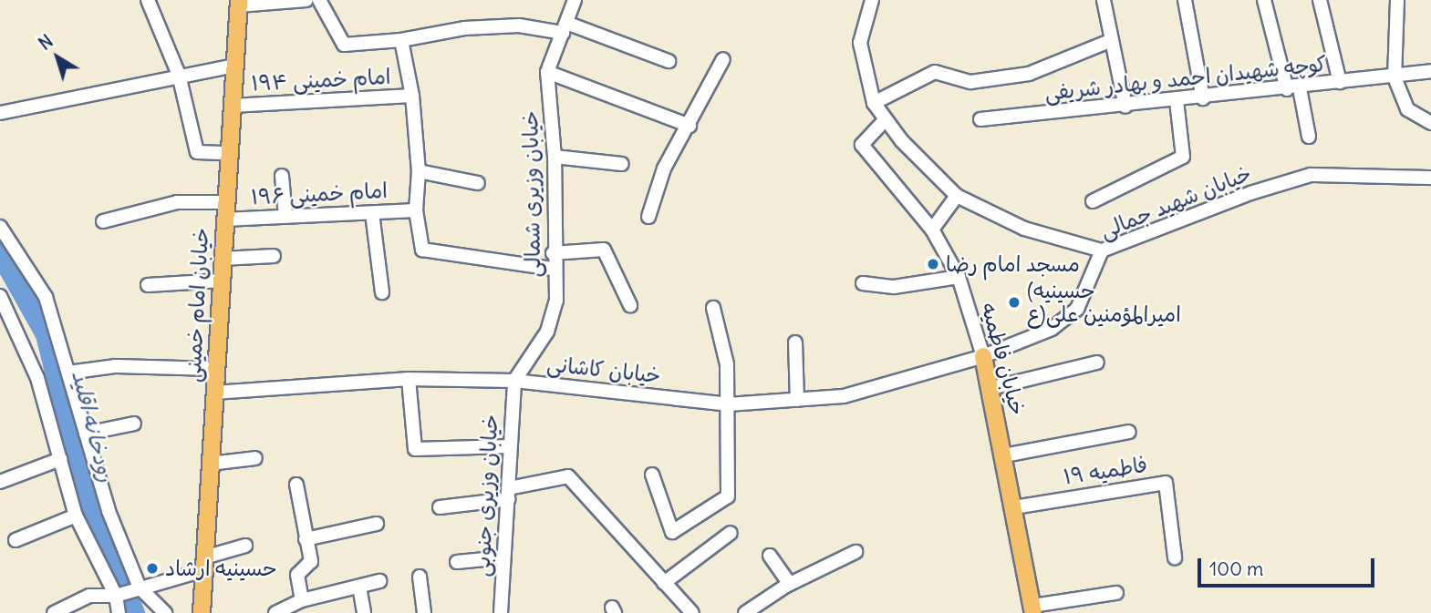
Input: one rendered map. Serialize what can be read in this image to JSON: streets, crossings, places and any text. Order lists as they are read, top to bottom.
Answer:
{
  "streets": {
    "main road": ["خیابان امام خمینی", "خیابان فاطمیه"],
    "street": [
      "کوچه شهیدان احمد و بهادر شریفی",
      "امام خمینی ۱۹۴",
      "امام خمینی ۱۹۶",
      "خیابان وزیری شمالی",
      "خیابان شهید جمالی",
      "خیابان کاشانی",
      "فاطمیه ۱۹",
      "خیابان وزیری جنوبی"
    ]
  },
  "crossings": [
    ["امام خمینی ۱۹۴", "خیابان امام خمینی"],
    ["امام خمینی ۱۹۶", "خیابان امام خمینی"],
    ["خیابان وزیری شمالی", "خیابان کاشانی"],
    ["خیابان وزیری شمالی", "خیابان وزیری جنوبی"],
    ["خیابان شهید جمالی", "خیابان فاطمیه"],
    ["خیابان شهید جمالی", "خیابان کاشانی"],
    ["خیابان امام خمینی", "خیابان کاشانی"],
    ["خیابان فاطمیه", "خیابان کاشانی"],
    ["خیابان فاطمیه", "فاطمیه ۱۹"],
    ["خیابان کاشانی", "خیابان وزیری جنوبی"]
  ],
  "water": ["رودخانه اقلید"],
  "places": ["مسجد امام رضا", "(حسینیه امیرالمؤمنین علی(ع", "حسینیه ارشاد"],
  "scale_bar": "100 m",
  "north": "top left"
}
